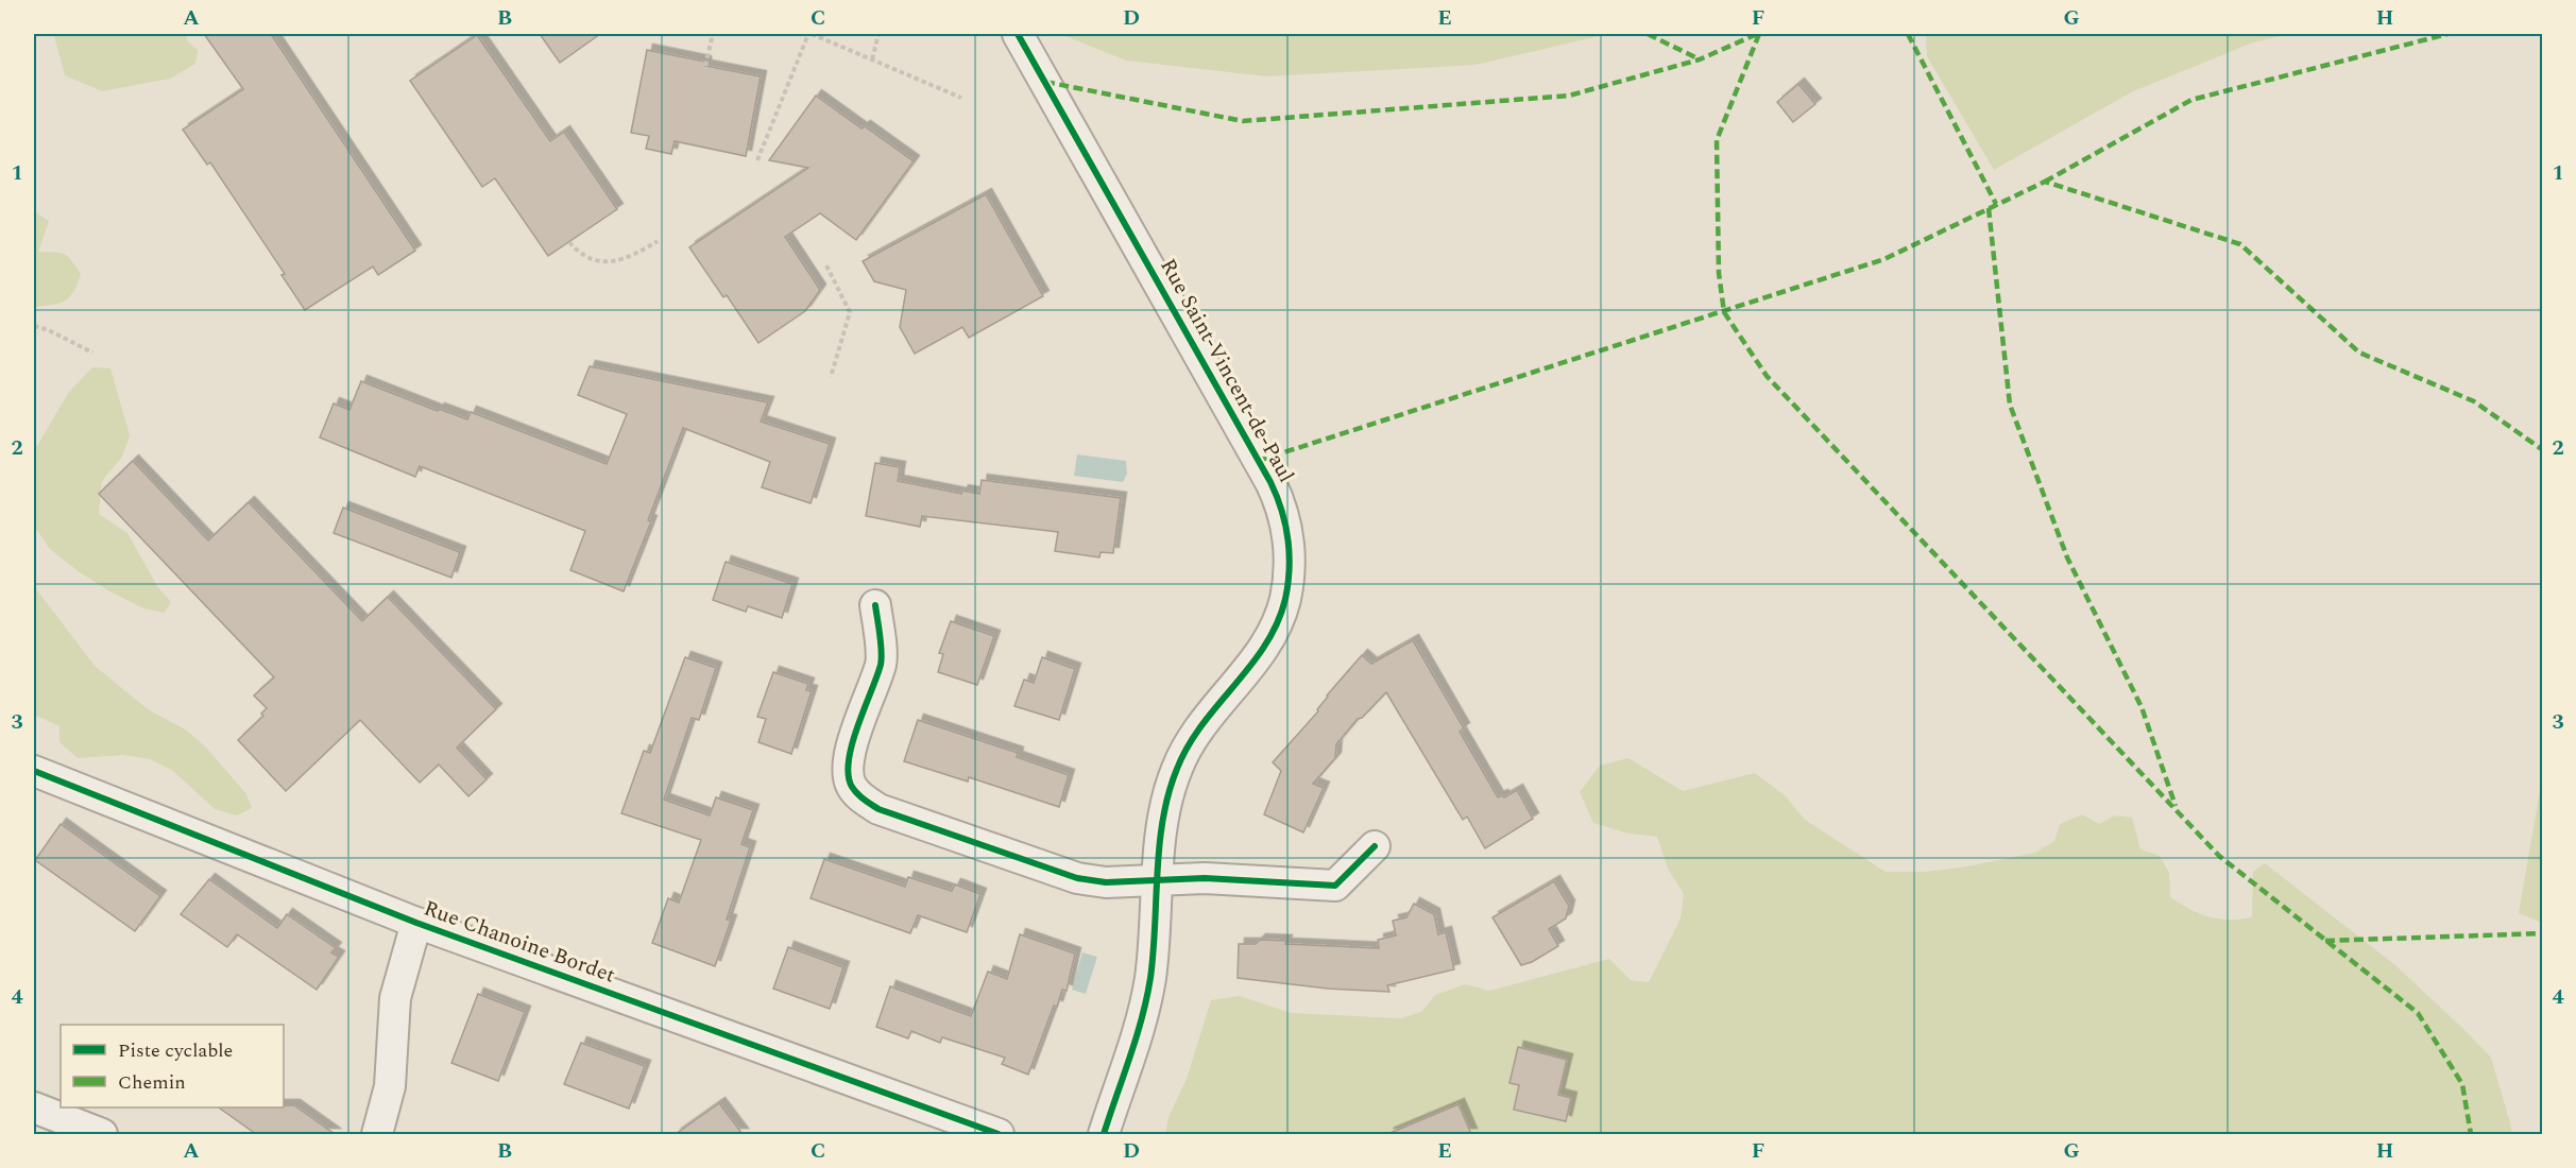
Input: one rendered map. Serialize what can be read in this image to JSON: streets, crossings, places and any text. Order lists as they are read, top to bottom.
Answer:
{
  "streets": {
    "street": ["Rue Saint-Vincent-de-Paul", "Rue Chanoine Bordet"]
  },
  "legend": ["Piste cyclable", "Chemin"],
  "grid": {
    "columns": [
      "A",
      "B",
      "C",
      "D",
      "E",
      "F",
      "G",
      "H"
    ],
    "rows": [
      "1",
      "2",
      "3",
      "4"
    ]
  }
}
